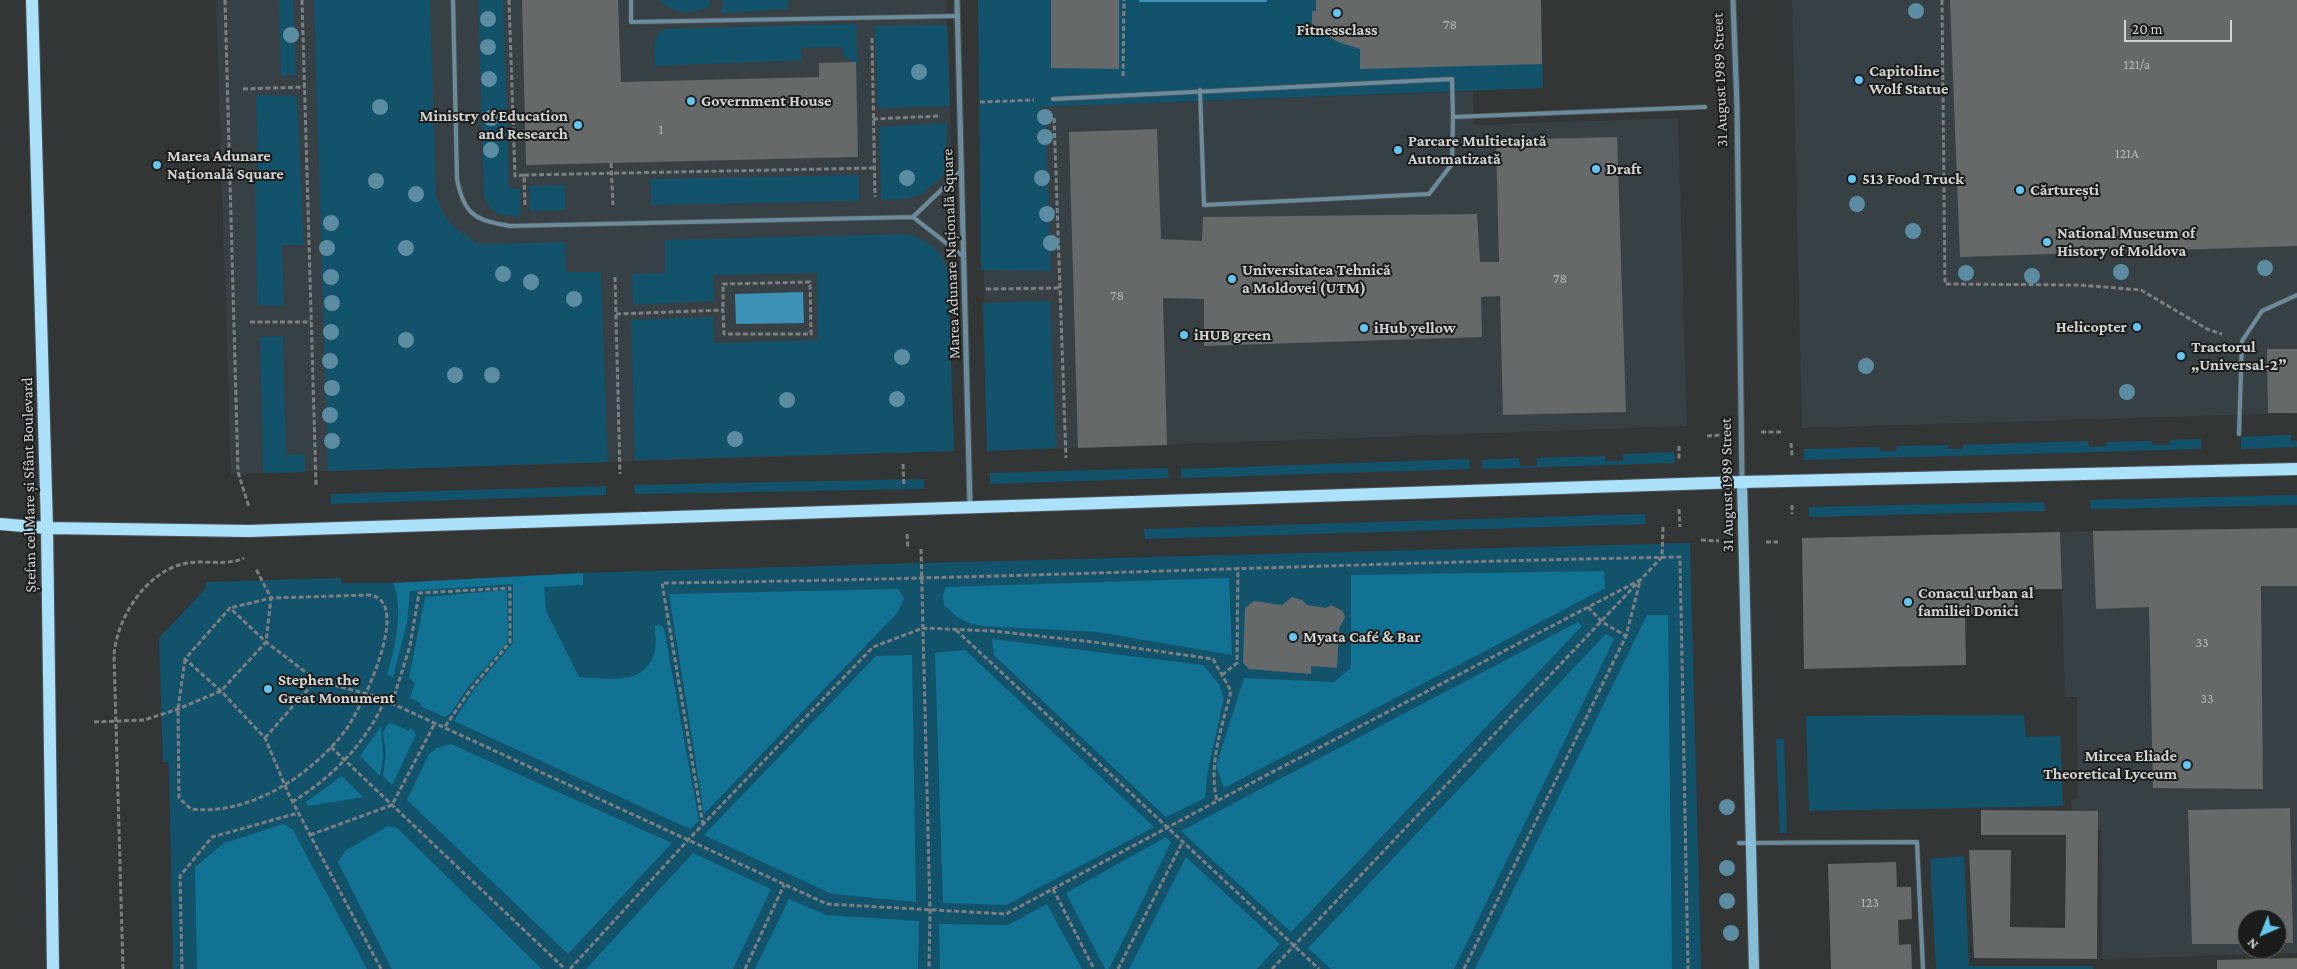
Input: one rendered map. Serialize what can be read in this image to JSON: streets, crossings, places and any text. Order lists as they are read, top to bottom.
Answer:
{
  "streets": {
    "main road": ["Ștefan cel Mare și Sfânt Boulevard"],
    "street": ["31 August 1989 Street", "Marea Adunare Națională Square"]
  },
  "places": [
    "Fitnessclass",
    "Capitoline Wolf Statue",
    "Government House",
    "Ministry of Education and Research",
    "Parcare Multietajată Automatizată",
    "Marea Adunare Națională Square",
    "Draft",
    "513 Food Truck",
    "Cărturești",
    "National Museum of History of Moldova",
    "Universitatea Tehnică a Moldovei (UTM)",
    "Helicopter",
    "iHub yellow",
    "iHUB green",
    "Tractorul „Universal-2”",
    "Conacul urban al familiei Donici",
    "Myata Café & Bar",
    "Stephen the Great Monument",
    "Mircea Eliade Theoretical Lyceum"
  ],
  "house_numbers": [
    "78",
    "121/a",
    "1",
    "121A",
    "78",
    "78",
    "33",
    "33",
    "123"
  ],
  "scale_bar": "20 m",
  "north": "bottom left"
}
